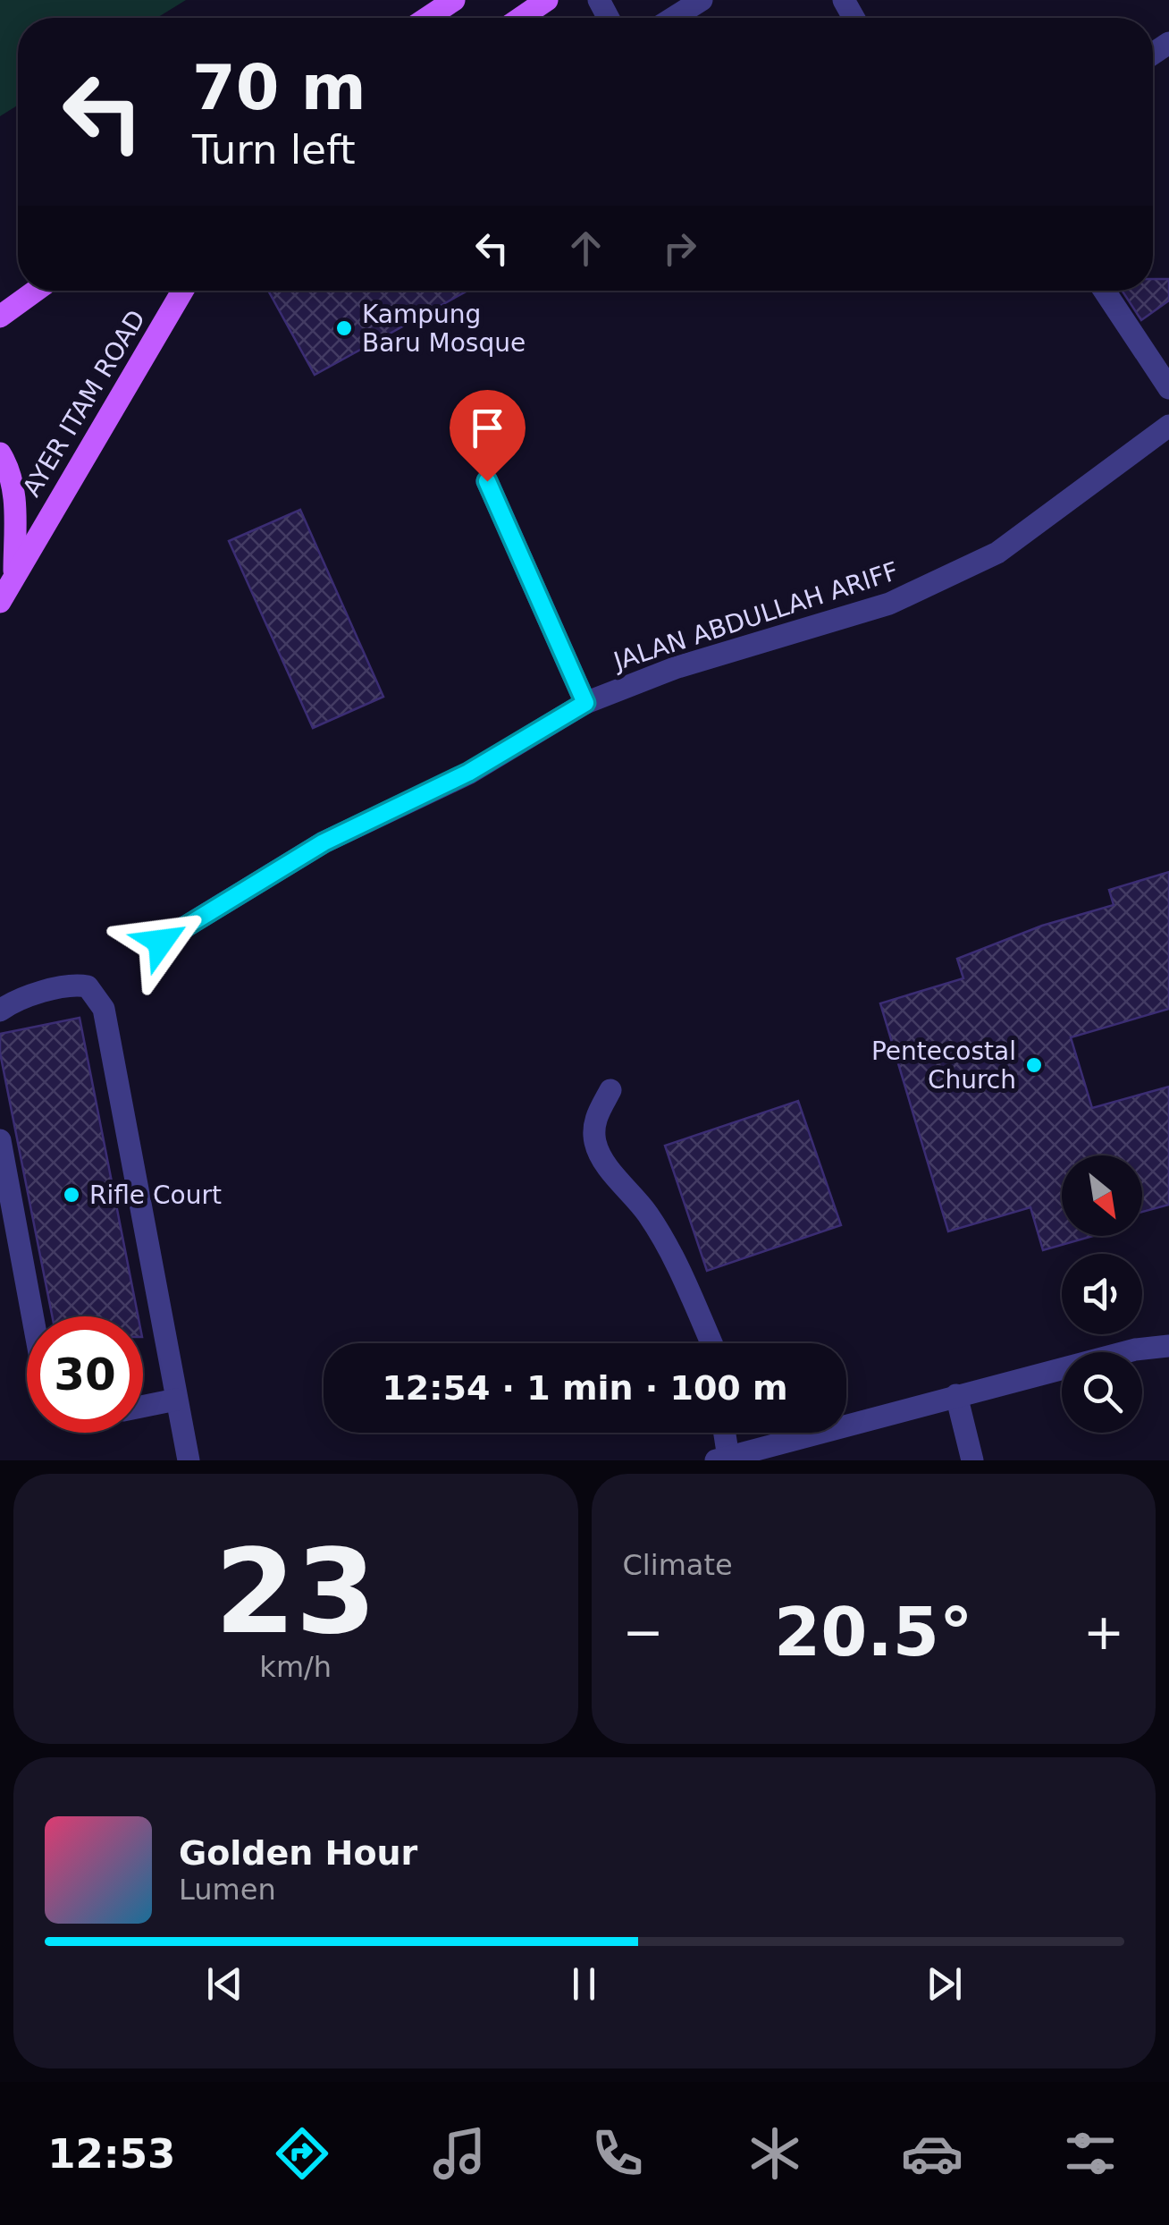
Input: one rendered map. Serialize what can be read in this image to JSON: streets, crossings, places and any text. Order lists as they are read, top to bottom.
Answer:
{
  "streets": {
    "main road": ["AYER ITAM ROAD"],
    "street": ["JALAN ABDULLAH ARIFF"]
  },
  "places": ["Kampung Baru Mosque", "Pentecostal Church", "Rifle Court"],
  "north": "bottom right",
  "page": {
    "turn": ["70 m", "Turn left"],
    "limit": "30",
    "trip": "12:54 · 1 min · 100 m",
    "tile": [
      ["23", "km/h"],
      "Climate"
    ],
    "heat": ["−", "20.5°", "+"],
    "song": ["Golden Hour", "Lumen"],
    "tabs": "12:53"
  }
}
